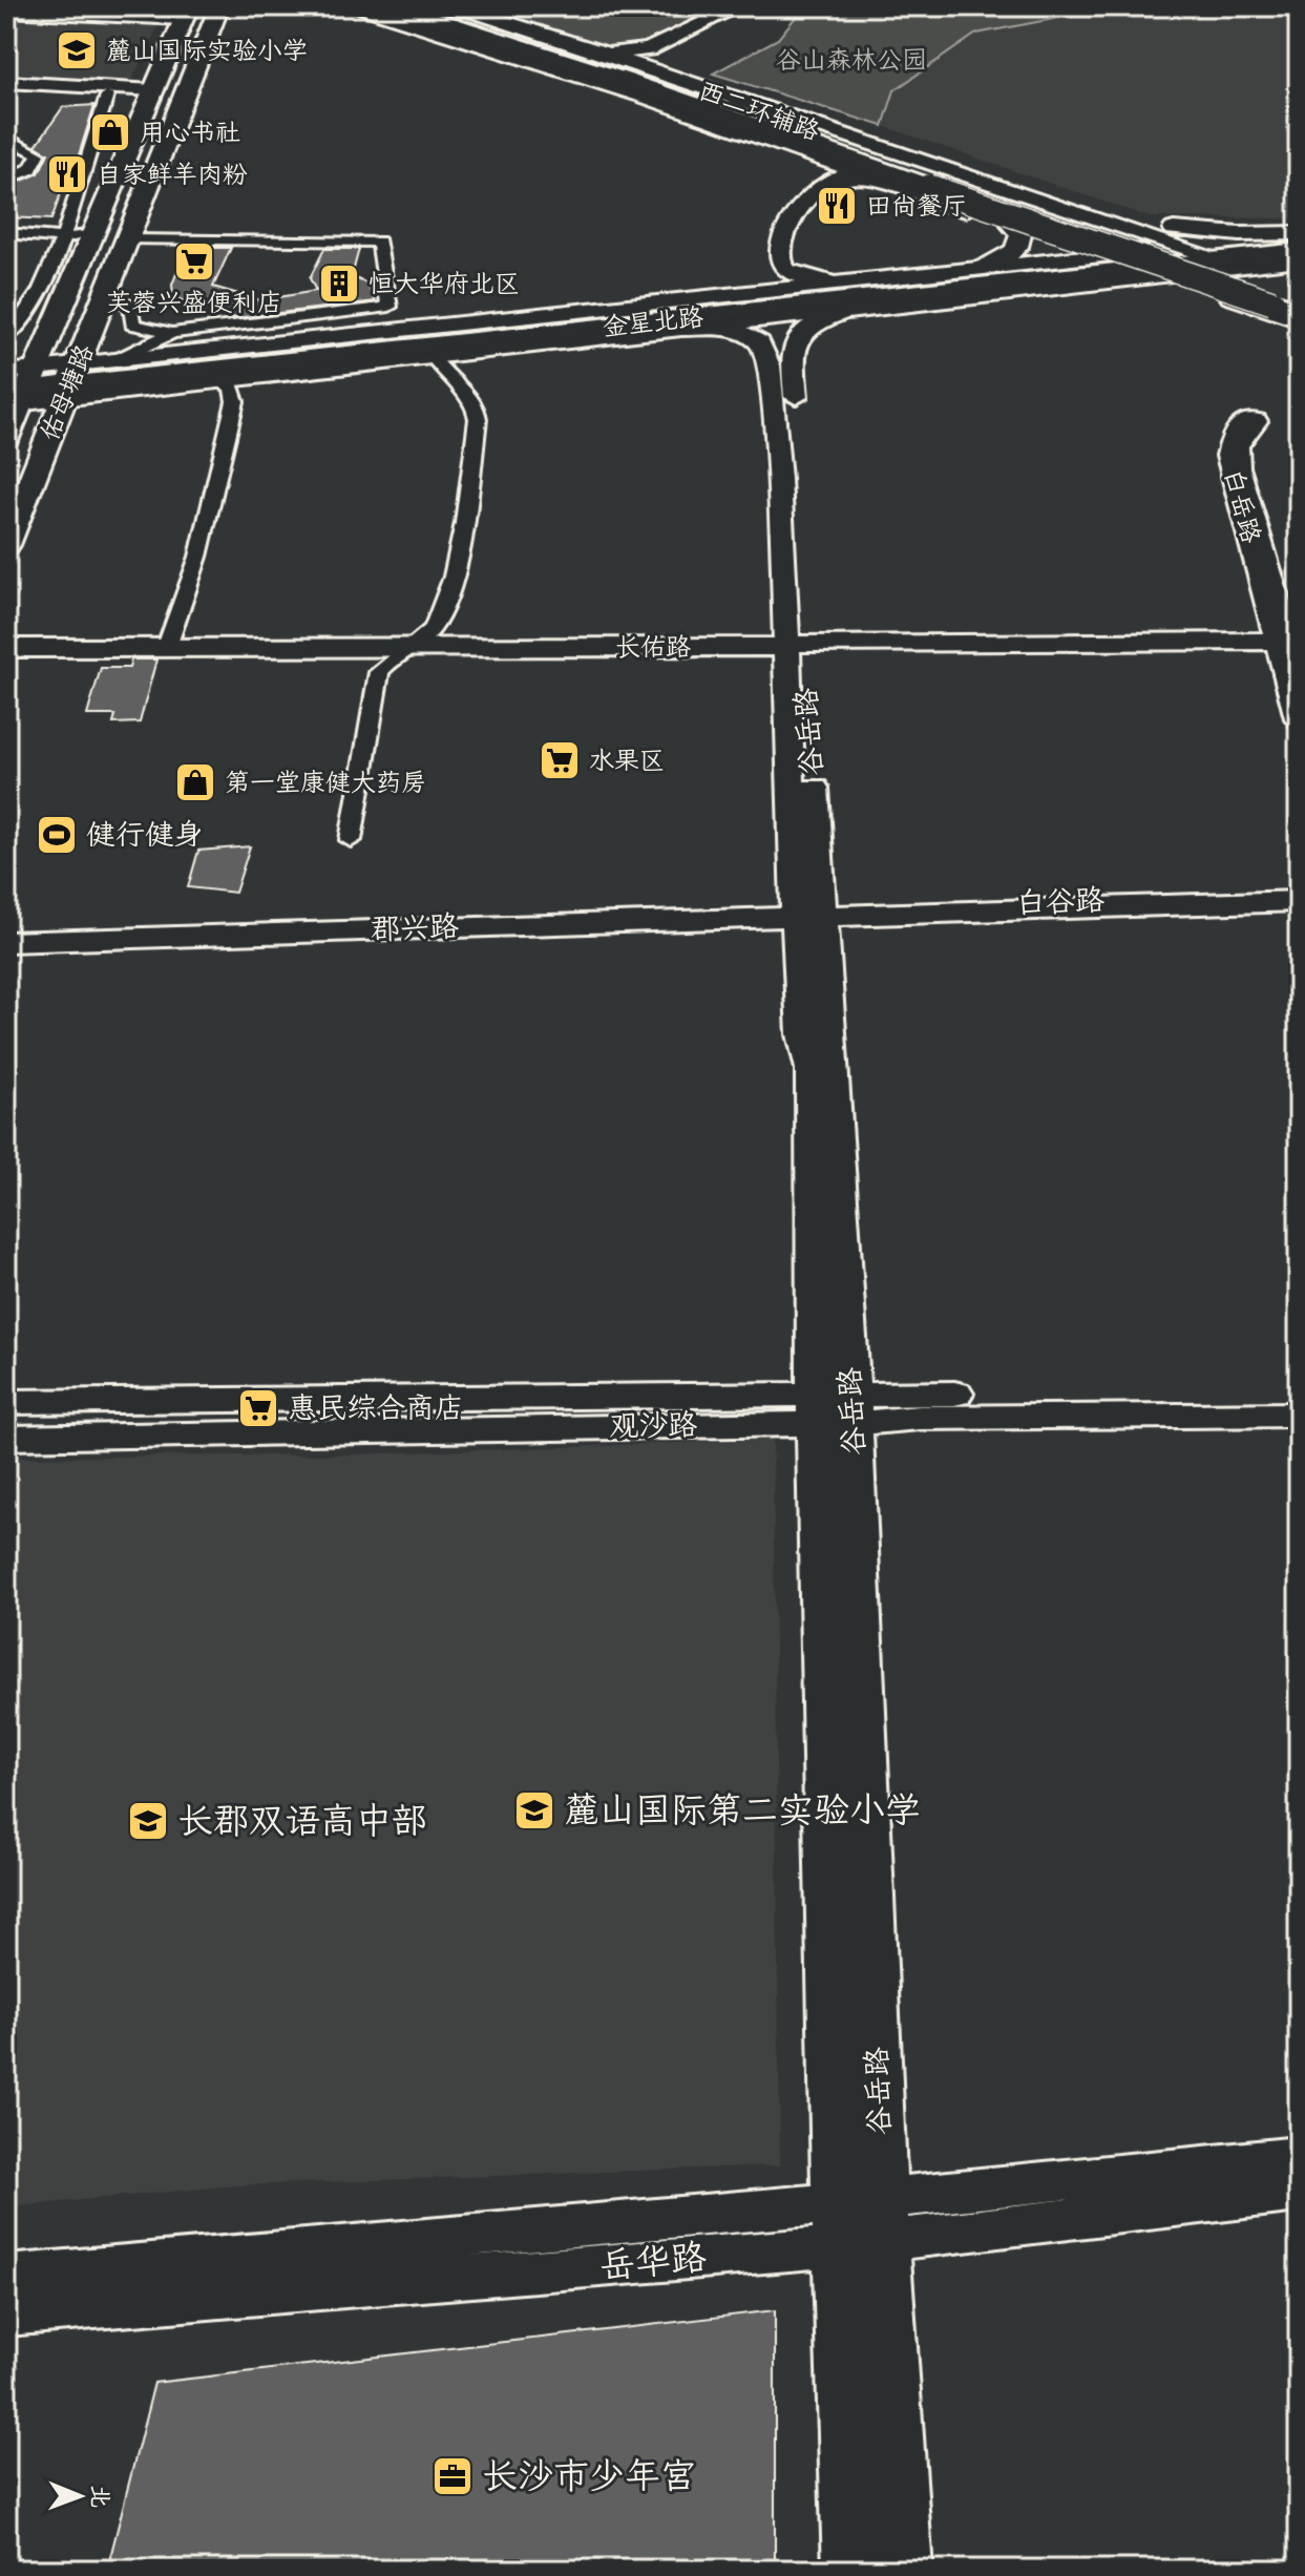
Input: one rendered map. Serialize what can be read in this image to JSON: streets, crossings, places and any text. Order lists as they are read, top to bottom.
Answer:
{
  "streets": {
    "main road": ["金星北路", "佑母塘路"],
    "street": [
      "西二环辅路",
      "白岳路",
      "长佑路",
      "谷岳路",
      "白谷路",
      "郡兴路",
      "观沙路",
      "岳华路"
    ]
  },
  "crossings": [
    ["西二环辅路", "金星北路"],
    ["金星北路", "佑母塘路"],
    ["白岳路", "长佑路"],
    ["长佑路", "谷岳路"],
    ["谷岳路", "白谷路"],
    ["谷岳路", "郡兴路"],
    ["谷岳路", "观沙路"],
    ["谷岳路", "岳华路"],
    ["白谷路", "郡兴路"]
  ],
  "parks": ["谷山森林公园"],
  "places": {
    "school or university": ["麓山国际实验小学", "麓山国际第二实验小学", "长郡双语高中部"],
    "shop": ["用心书社", "第一堂康健大药房"],
    "restaurant": ["自家鲜羊肉粉", "田尚餐厅"],
    "supermarket": ["芙蓉兴盛便利店", "水果区", "惠民综合商店"],
    "building": ["恒大华府北区"],
    "sports": ["健行健身"],
    "office": ["长沙市少年宫"]
  },
  "north": "right"
}
